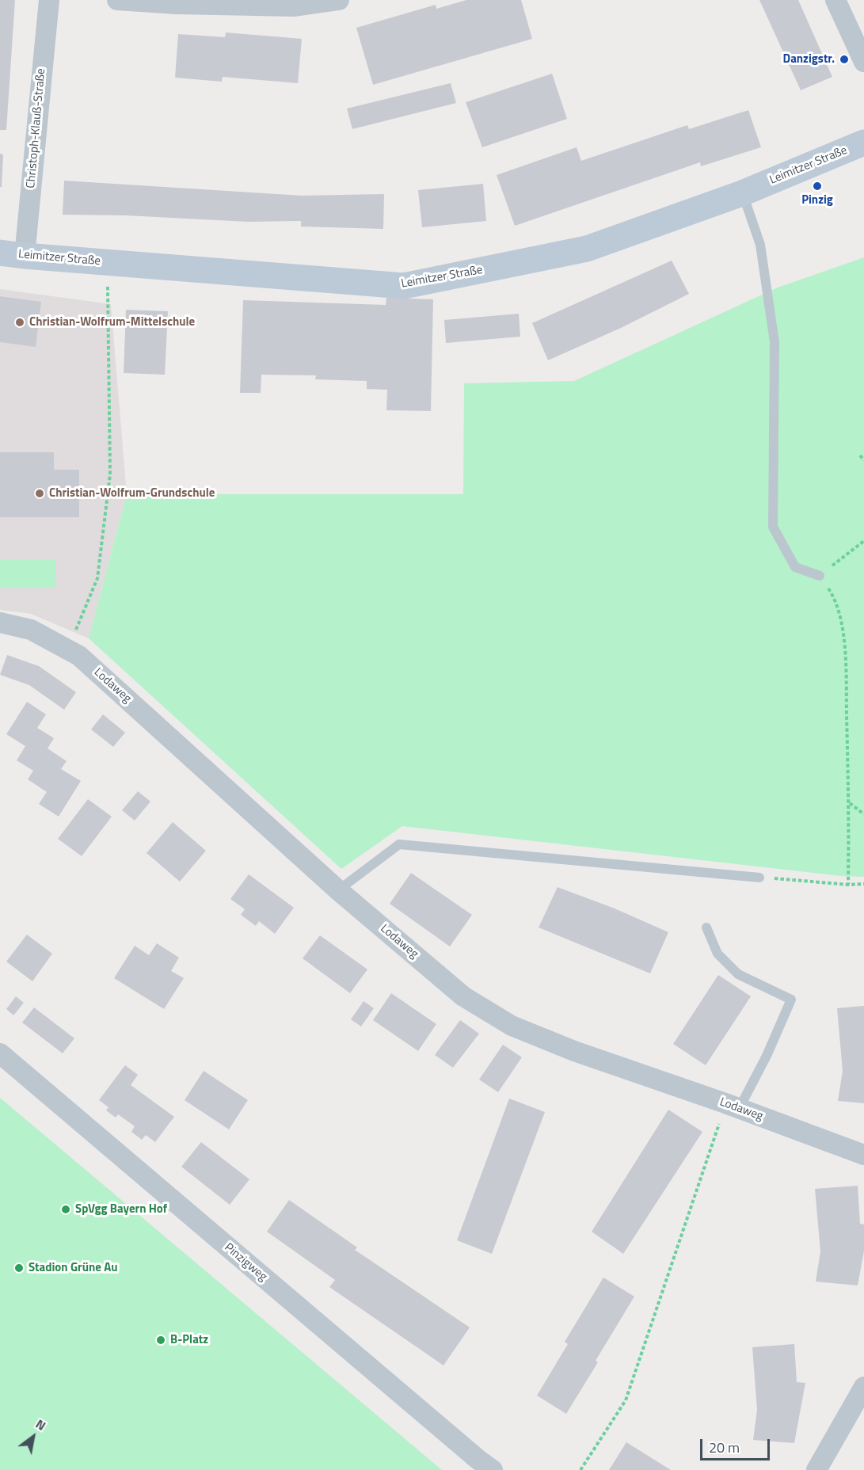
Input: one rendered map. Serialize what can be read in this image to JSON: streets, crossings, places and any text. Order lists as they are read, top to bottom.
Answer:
{
  "streets": {
    "street": [
      "Christoph-Klauß-Straße",
      "Leimitzer Straße",
      "Lodaweg",
      "Pinzigweg"
    ]
  },
  "crossings": [
    ["Christoph-Klauß-Straße", "Leimitzer Straße"]
  ],
  "places": [
    "Danzigstr.",
    "Pinzig",
    "Christian-Wolfrum-Mittelschule",
    "Christian-Wolfrum-Grundschule",
    "SpVgg Bayern Hof",
    "Stadion Grüne Au",
    "B-Platz"
  ],
  "scale_bar": "20 m",
  "north": "top right"
}
